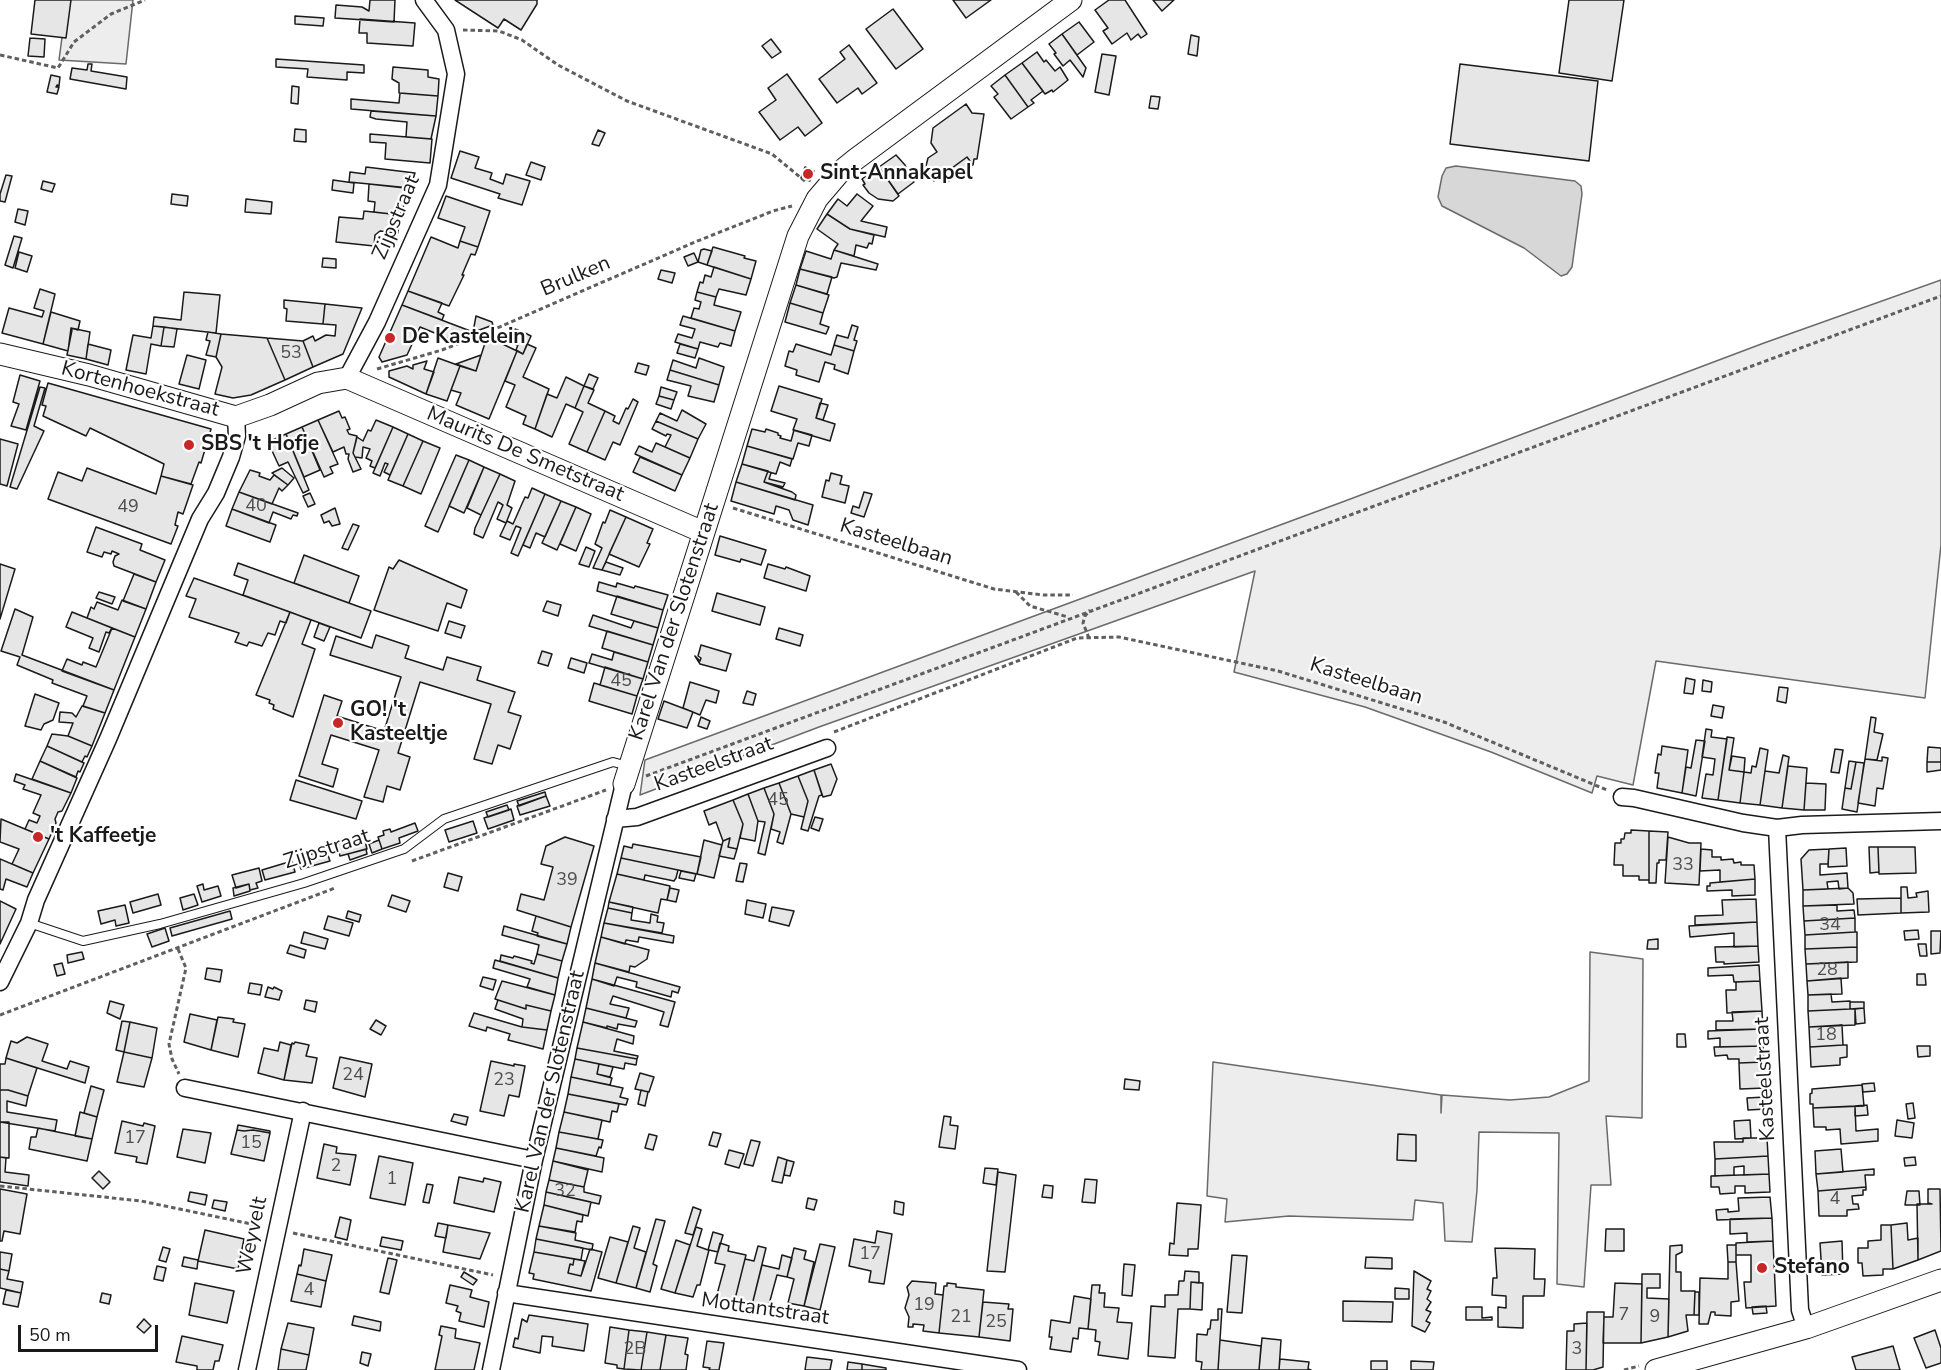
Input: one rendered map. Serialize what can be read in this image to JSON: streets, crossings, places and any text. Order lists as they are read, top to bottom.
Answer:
{
  "streets": {
    "street": [
      "Zijpstraat",
      "Kortenhoekstraat",
      "Maurits De Smetstraat",
      "Karel Van der Slotenstraat",
      "Kasteelstraat",
      "Weyvelt",
      "Mottantstraat"
    ],
    "path": ["Brulken", "Kasteelbaan"]
  },
  "crossings": [
    ["Zijpstraat", "Brulken"],
    ["Zijpstraat", "Kortenhoekstraat"],
    ["Zijpstraat", "Maurits De Smetstraat"],
    ["Zijpstraat", "Karel Van der Slotenstraat"],
    ["Brulken", "Kortenhoekstraat"],
    ["Brulken", "Maurits De Smetstraat"],
    ["Brulken", "Karel Van der Slotenstraat"],
    ["Kortenhoekstraat", "Maurits De Smetstraat"],
    ["Maurits De Smetstraat", "Karel Van der Slotenstraat"],
    ["Kasteelbaan", "Karel Van der Slotenstraat"],
    ["Kasteelbaan", "Kasteelstraat"],
    ["Karel Van der Slotenstraat", "Kasteelstraat"],
    ["Karel Van der Slotenstraat", "Mottantstraat"]
  ],
  "places": [
    "Sint-Annakapel",
    "De Kastelein",
    "SBS 't Hofje",
    "GO! 't Kasteeltje",
    "'t Kaffeetje",
    "Stefano"
  ],
  "house_numbers": [
    "53",
    "40",
    "49",
    "45",
    "45",
    "33",
    "39",
    "34",
    "28",
    "18",
    "24",
    "23",
    "17",
    "15",
    "2",
    "1",
    "32",
    "4",
    "17",
    "4",
    "19",
    "7",
    "21",
    "9",
    "25",
    "2B",
    "3"
  ],
  "scale_bar": "50 m"
}
